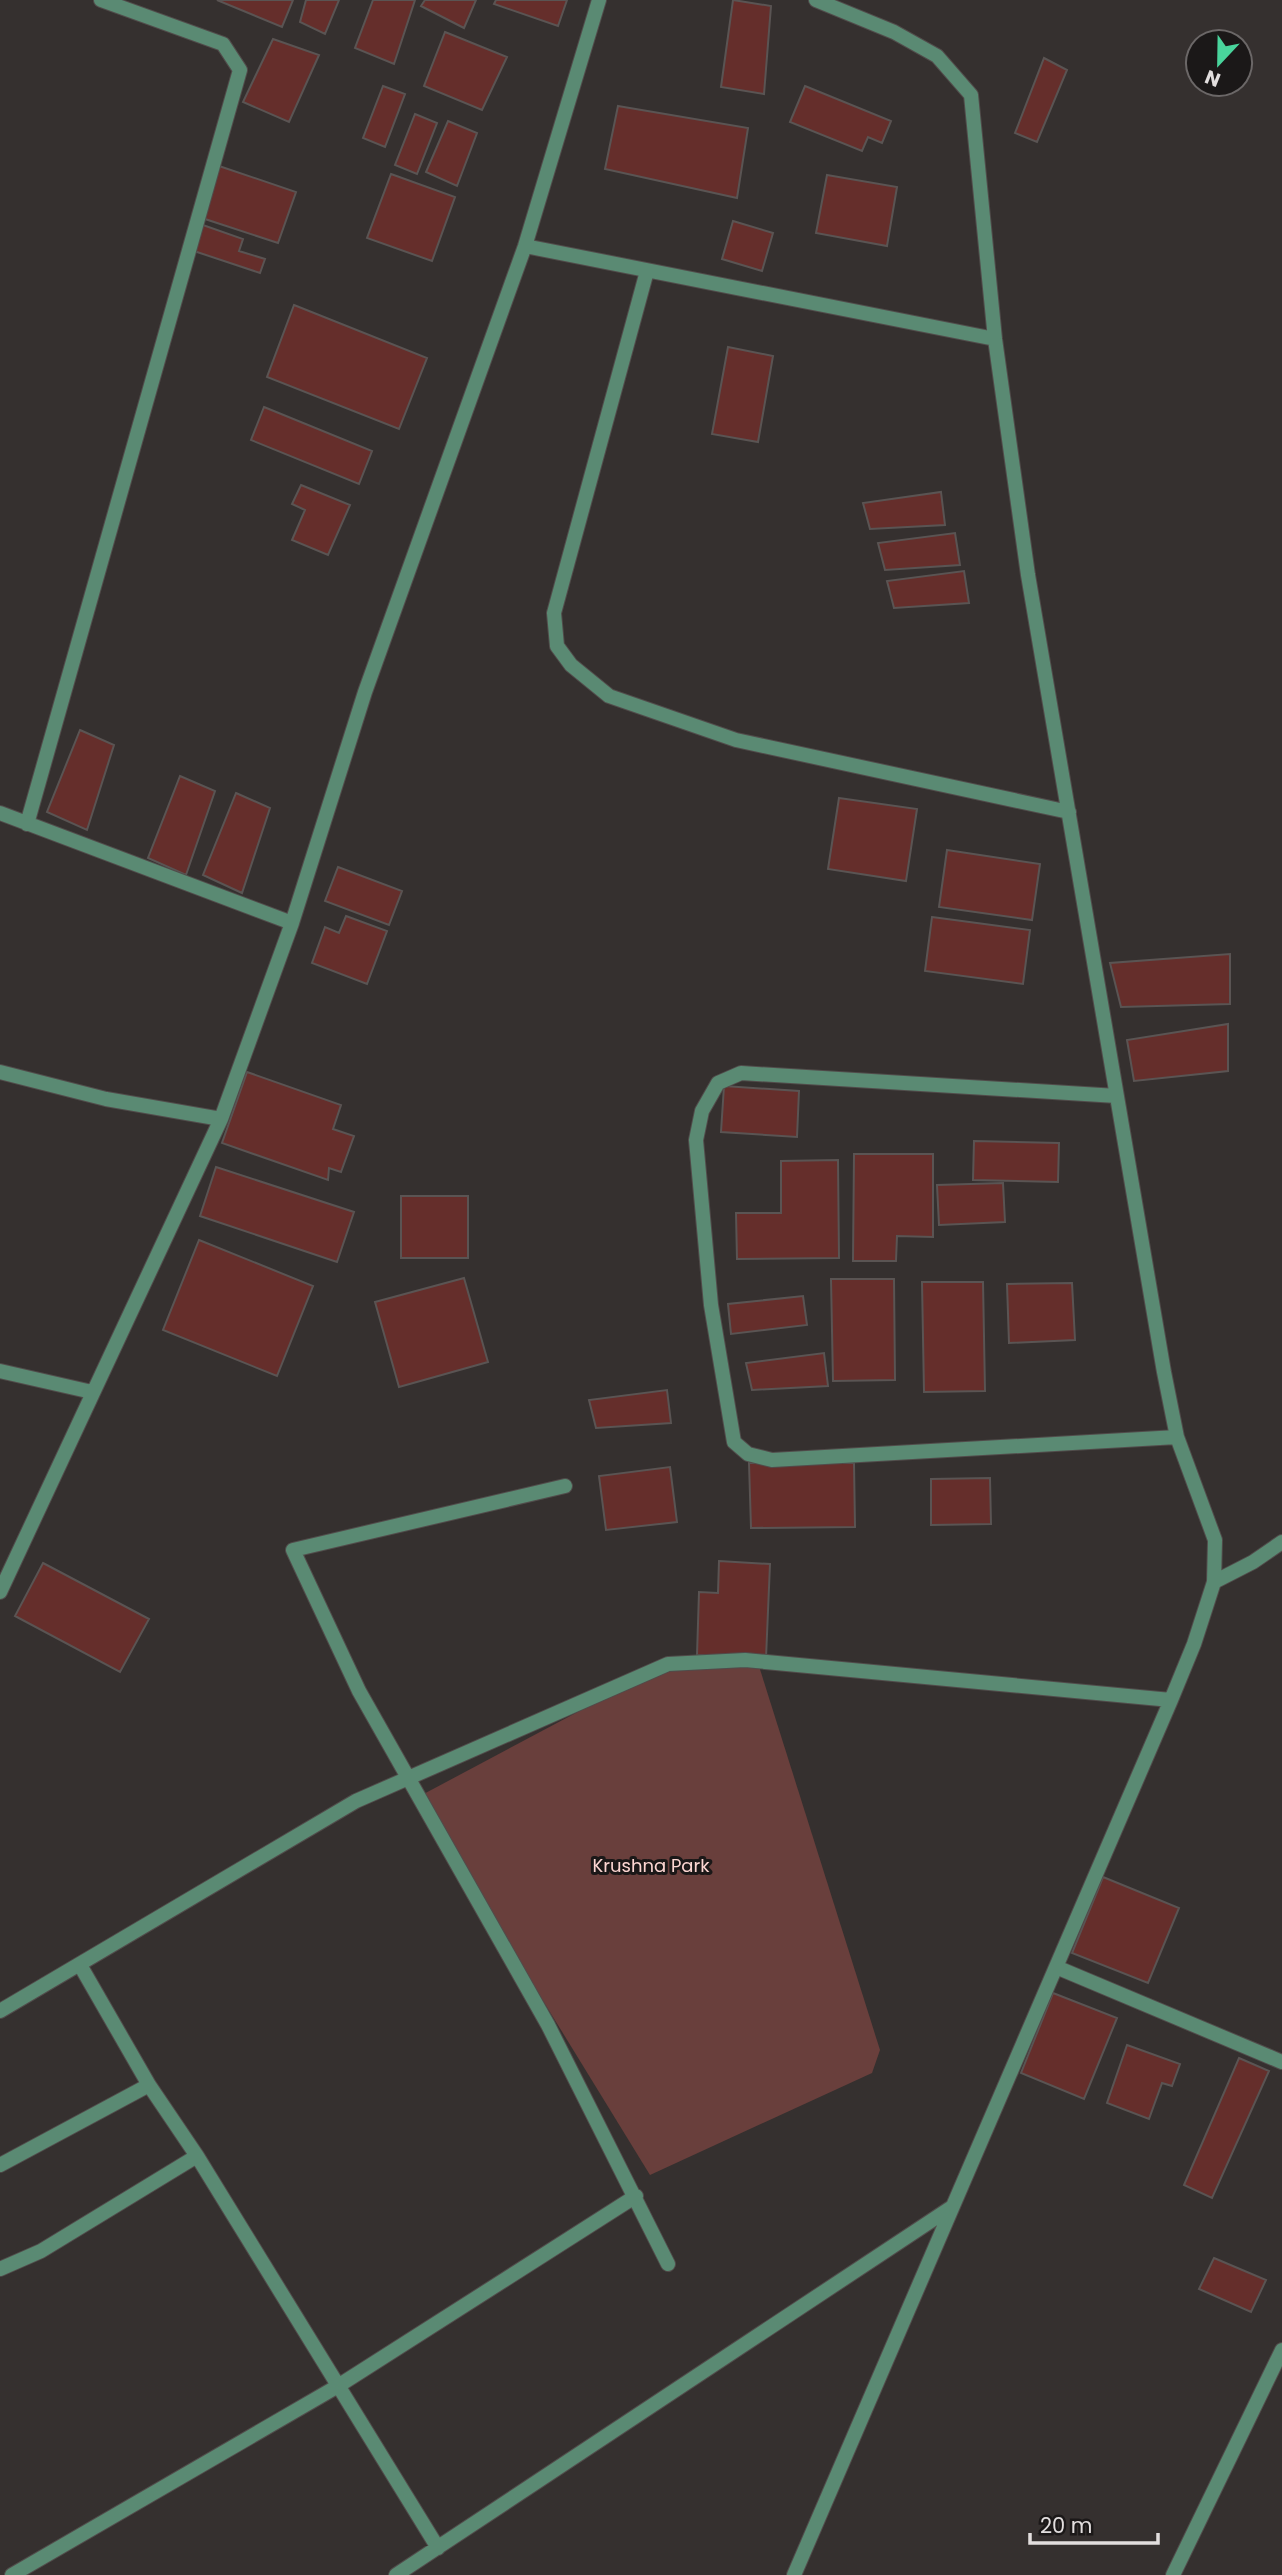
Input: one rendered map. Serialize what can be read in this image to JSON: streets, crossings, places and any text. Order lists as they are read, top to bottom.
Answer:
{
  "parks": ["Krushna Park"],
  "scale_bar": "20 m",
  "north": "bottom"
}
